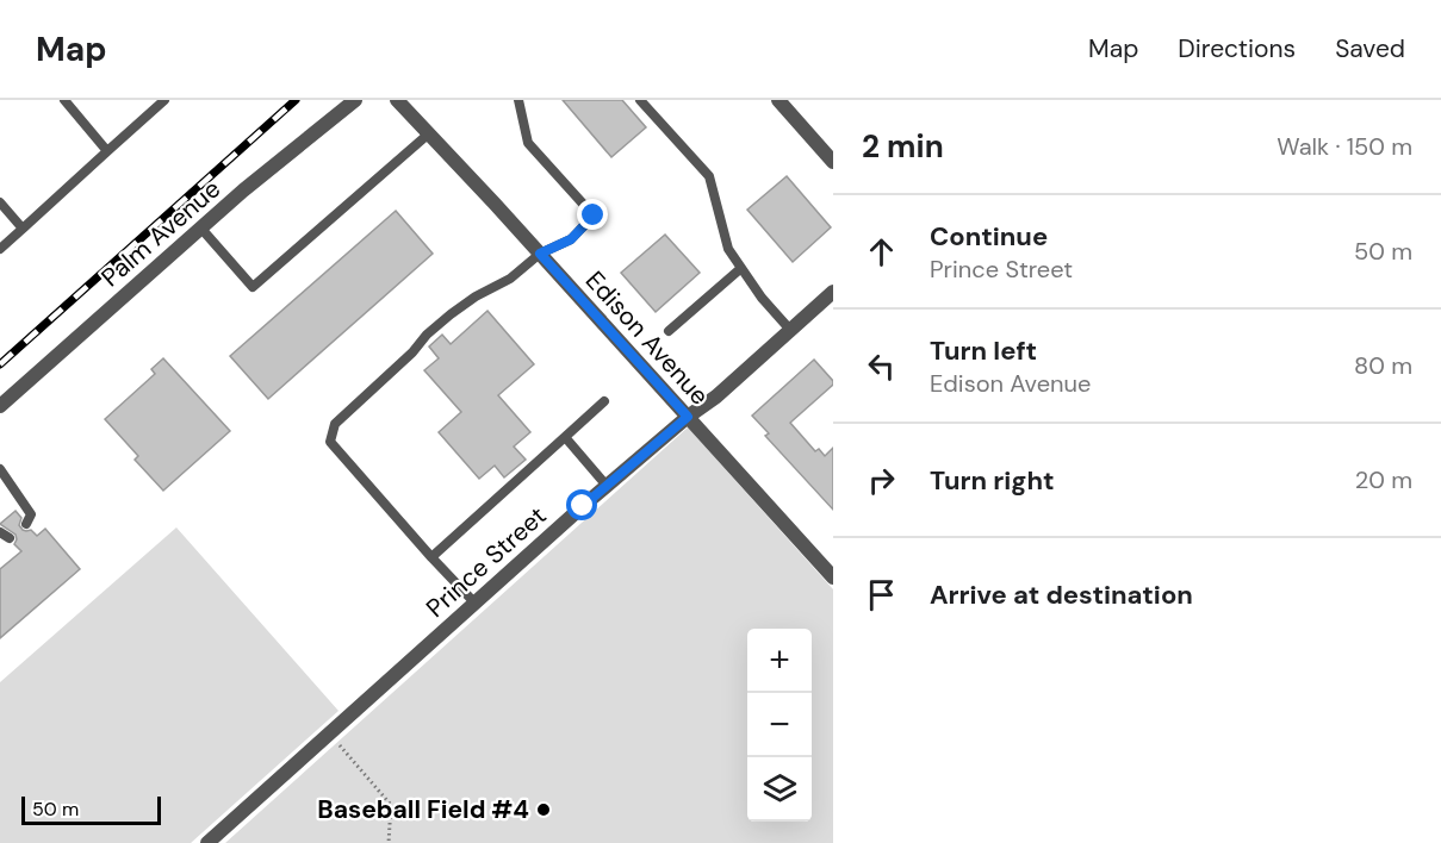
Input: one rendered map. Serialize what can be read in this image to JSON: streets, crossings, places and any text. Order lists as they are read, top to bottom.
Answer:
{
  "streets": {
    "street": ["Palm Avenue", "Edison Avenue", "Prince Street"]
  },
  "crossings": [
    ["Edison Avenue", "Prince Street"]
  ],
  "places": ["Baseball Field #4"],
  "scale_bar": "50 m",
  "page": {
    "header": "Map",
    "nav": ["Map", "Directions", "Saved"],
    "heading": ["2 min", "Walk · 150 m"],
    "list": [
      ["Continue", "Prince Street", "50 m"],
      ["Turn left", "Edison Avenue", "80 m"],
      ["Turn right", "20 m"],
      "Arrive at destination"
    ],
    "map_buttons": ["+", "−"],
    "scale": "50 m"
  }
}
